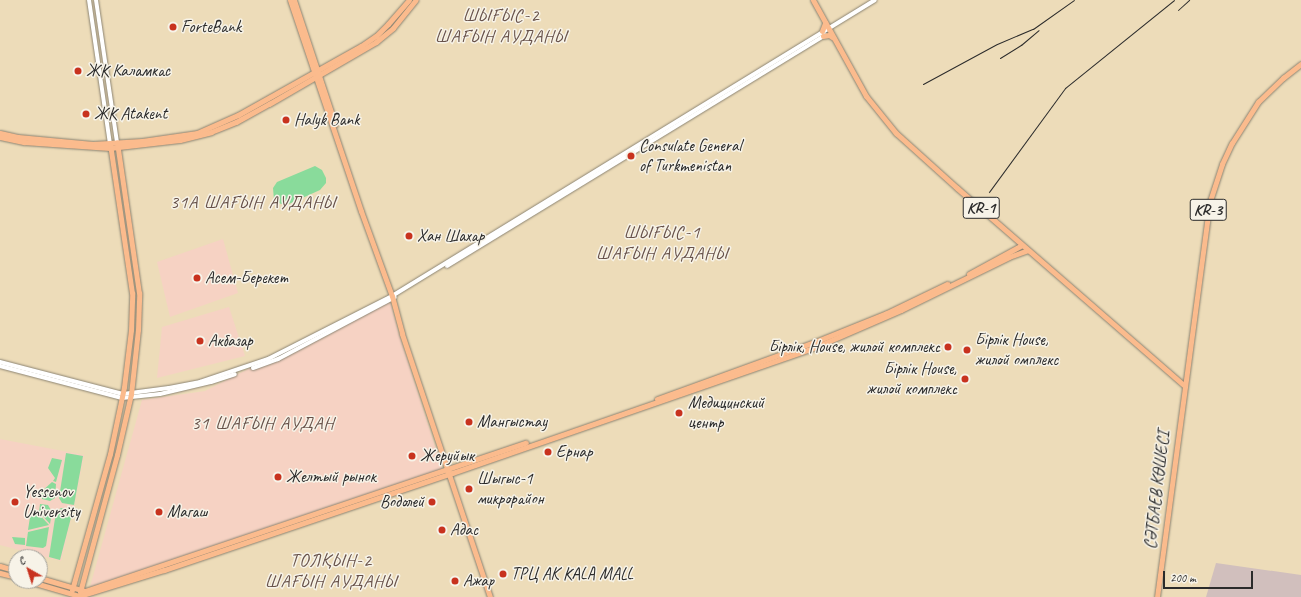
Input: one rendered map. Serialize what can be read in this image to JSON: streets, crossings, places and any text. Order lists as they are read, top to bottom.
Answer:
{
  "streets": {
    "main road": ["KR-1", "KR-3", "СӘТБАЕВ КӨШЕСІ"]
  },
  "crossings": [
    ["KR-1", "KR-3"],
    ["KR-1", "СӘТБАЕВ КӨШЕСІ"],
    ["KR-3", "СӘТБАЕВ КӨШЕСІ"]
  ],
  "districts": [
    "ШЫҒЫС-2 ШАҒЫН АУДАНЫ",
    "31А ШАҒЫН АУДАНЫ",
    "ШЫҒЫС-1 ШАҒЫН АУДАНЫ",
    "31 ШАҒЫН АУДАН",
    "ТОЛҚЫН-2 ШАҒЫН АУДАНЫ"
  ],
  "places": [
    "ForteBank",
    "ЖК Каламкас",
    "ЖК Atakent",
    "Halyk Bank",
    "Consulate General of Turkmenistan",
    "Хан Шахар",
    "Асем-Берекет",
    "Акбазар",
    "Бірлік, House, жилой комплекс",
    "Бірлік House, жилой омплекс",
    "Бірлік House, жилой комплекс",
    "Медицинский центр",
    "Мангыстау",
    "Ернар",
    "Жеруйык",
    "Желтый рынок",
    "Шыгыс-1 микрорайон",
    "Yessenov University",
    "Водолей",
    "Магаш",
    "Адас",
    "ТРЦ AK KALA MALL",
    "Ажар"
  ],
  "scale_bar": "200 m",
  "north": "top left"
}
